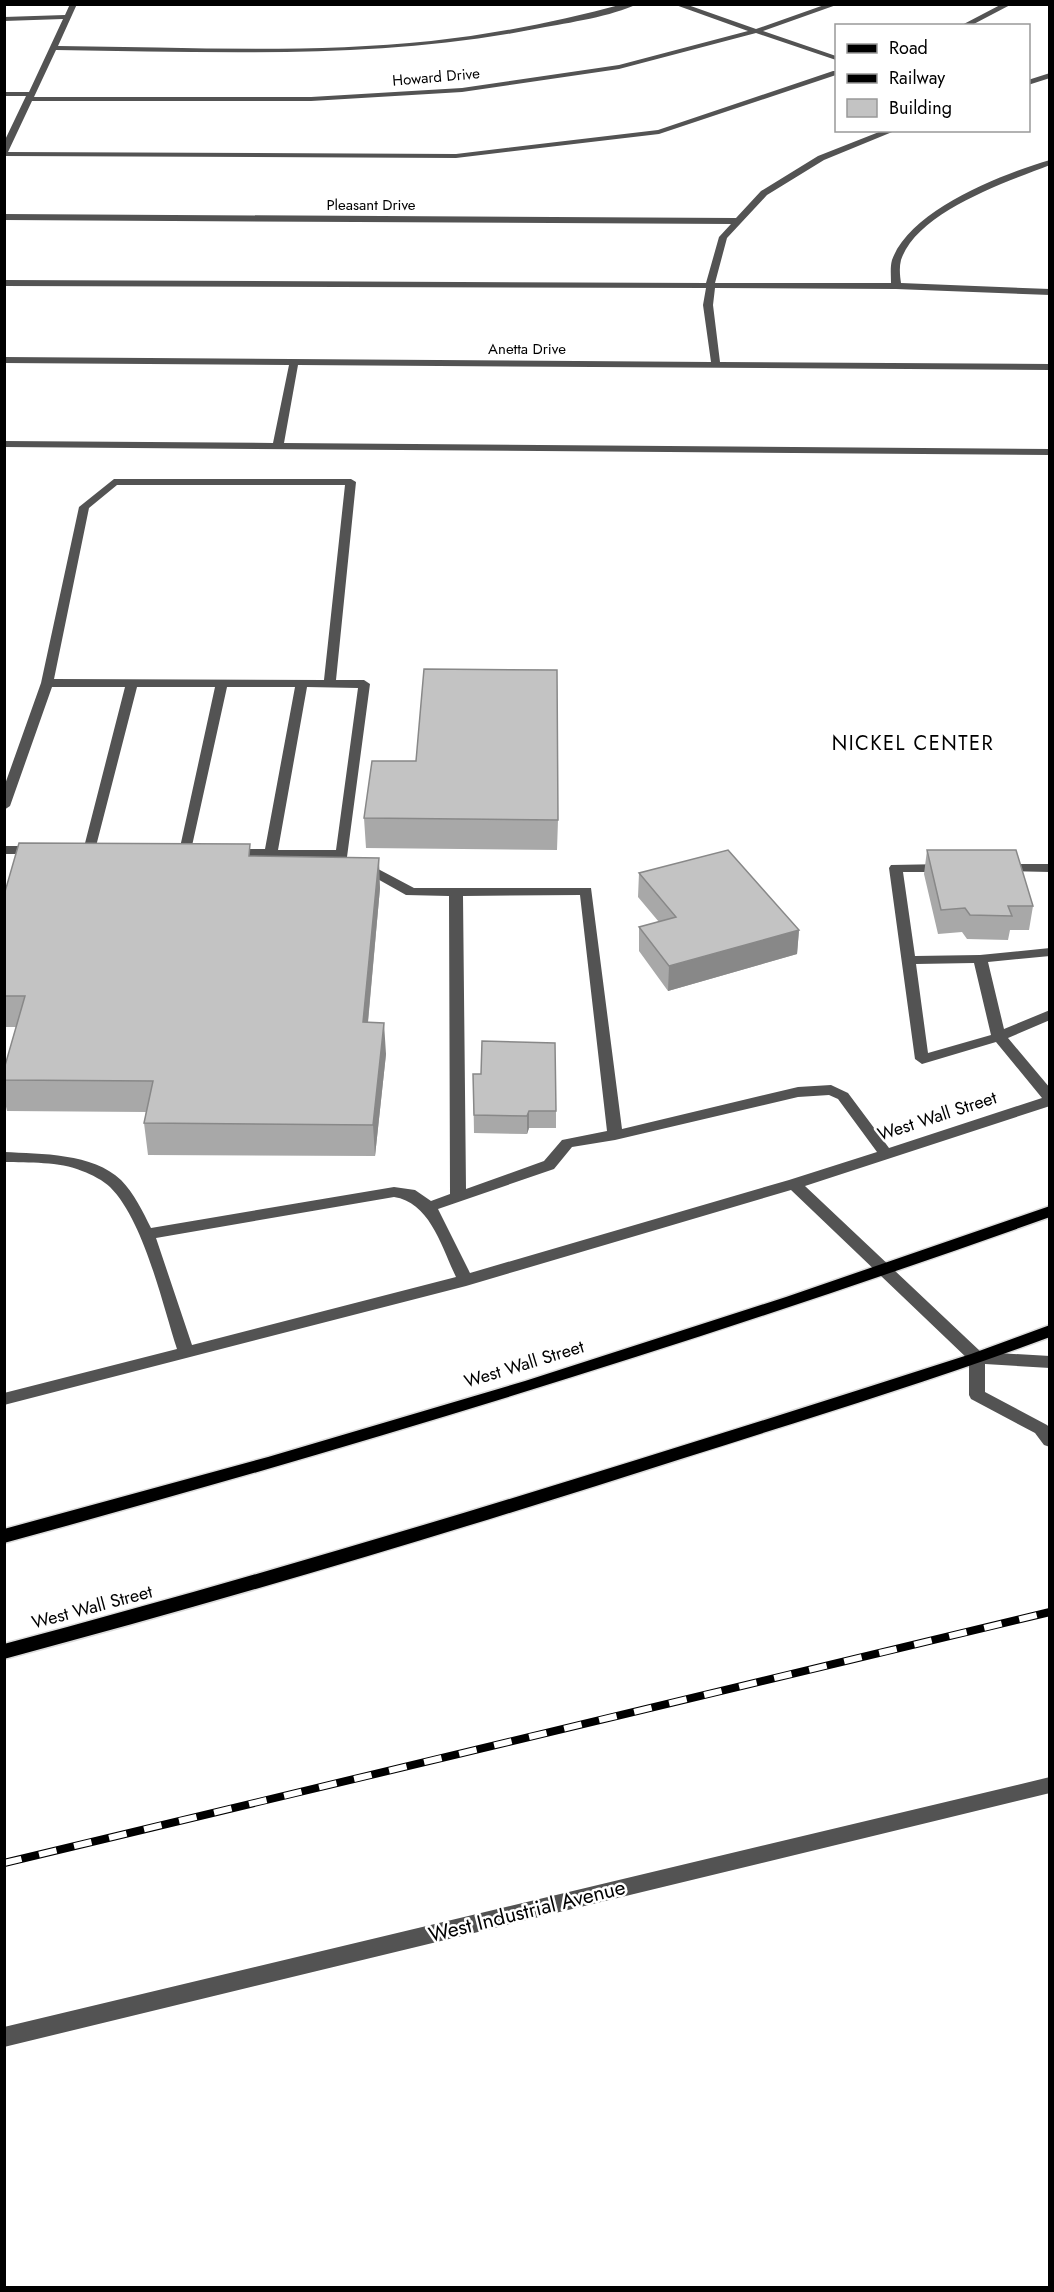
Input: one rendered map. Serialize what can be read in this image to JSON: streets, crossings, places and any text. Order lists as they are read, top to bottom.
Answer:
{
  "streets": {
    "main road": ["West Wall Street"],
    "street": [
      "Howard Drive",
      "Pleasant Drive",
      "Anetta Drive",
      "West Industrial Avenue"
    ]
  },
  "districts": ["NICKEL CENTER"],
  "legend": ["Road", "Railway", "Building"]
}
